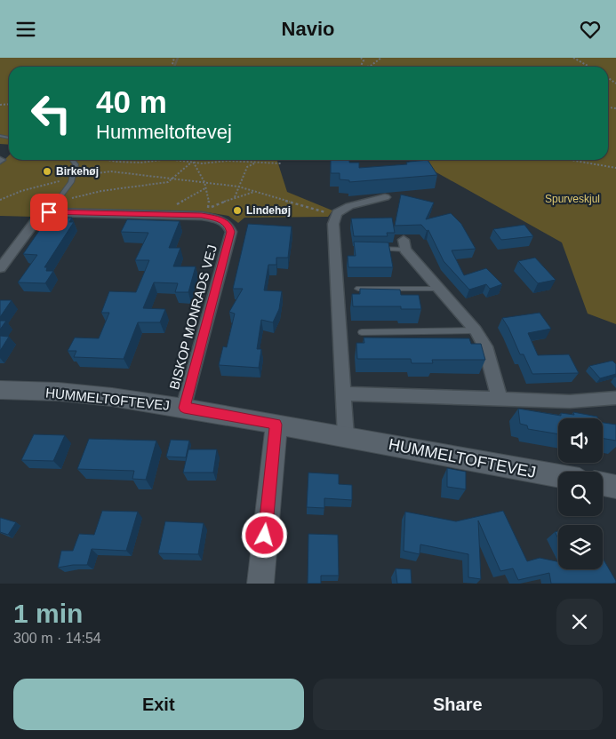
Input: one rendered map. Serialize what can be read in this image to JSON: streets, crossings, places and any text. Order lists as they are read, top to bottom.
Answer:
{
  "streets": {
    "street": ["BISKOP MONRADS VEJ", "HUMMELTOFTEVEJ"]
  },
  "crossings": [
    ["BISKOP MONRADS VEJ", "HUMMELTOFTEVEJ"]
  ],
  "parks": ["Spurveskjul"],
  "places": ["Birkehøj", "Lindehøj"],
  "page": {
    "header": "Navio",
    "turn": ["40 m", "Hummeltoftevej"],
    "heading": ["1 min", "300 m · 14:54"],
    "buttons": ["Exit", "Share"]
  }
}
